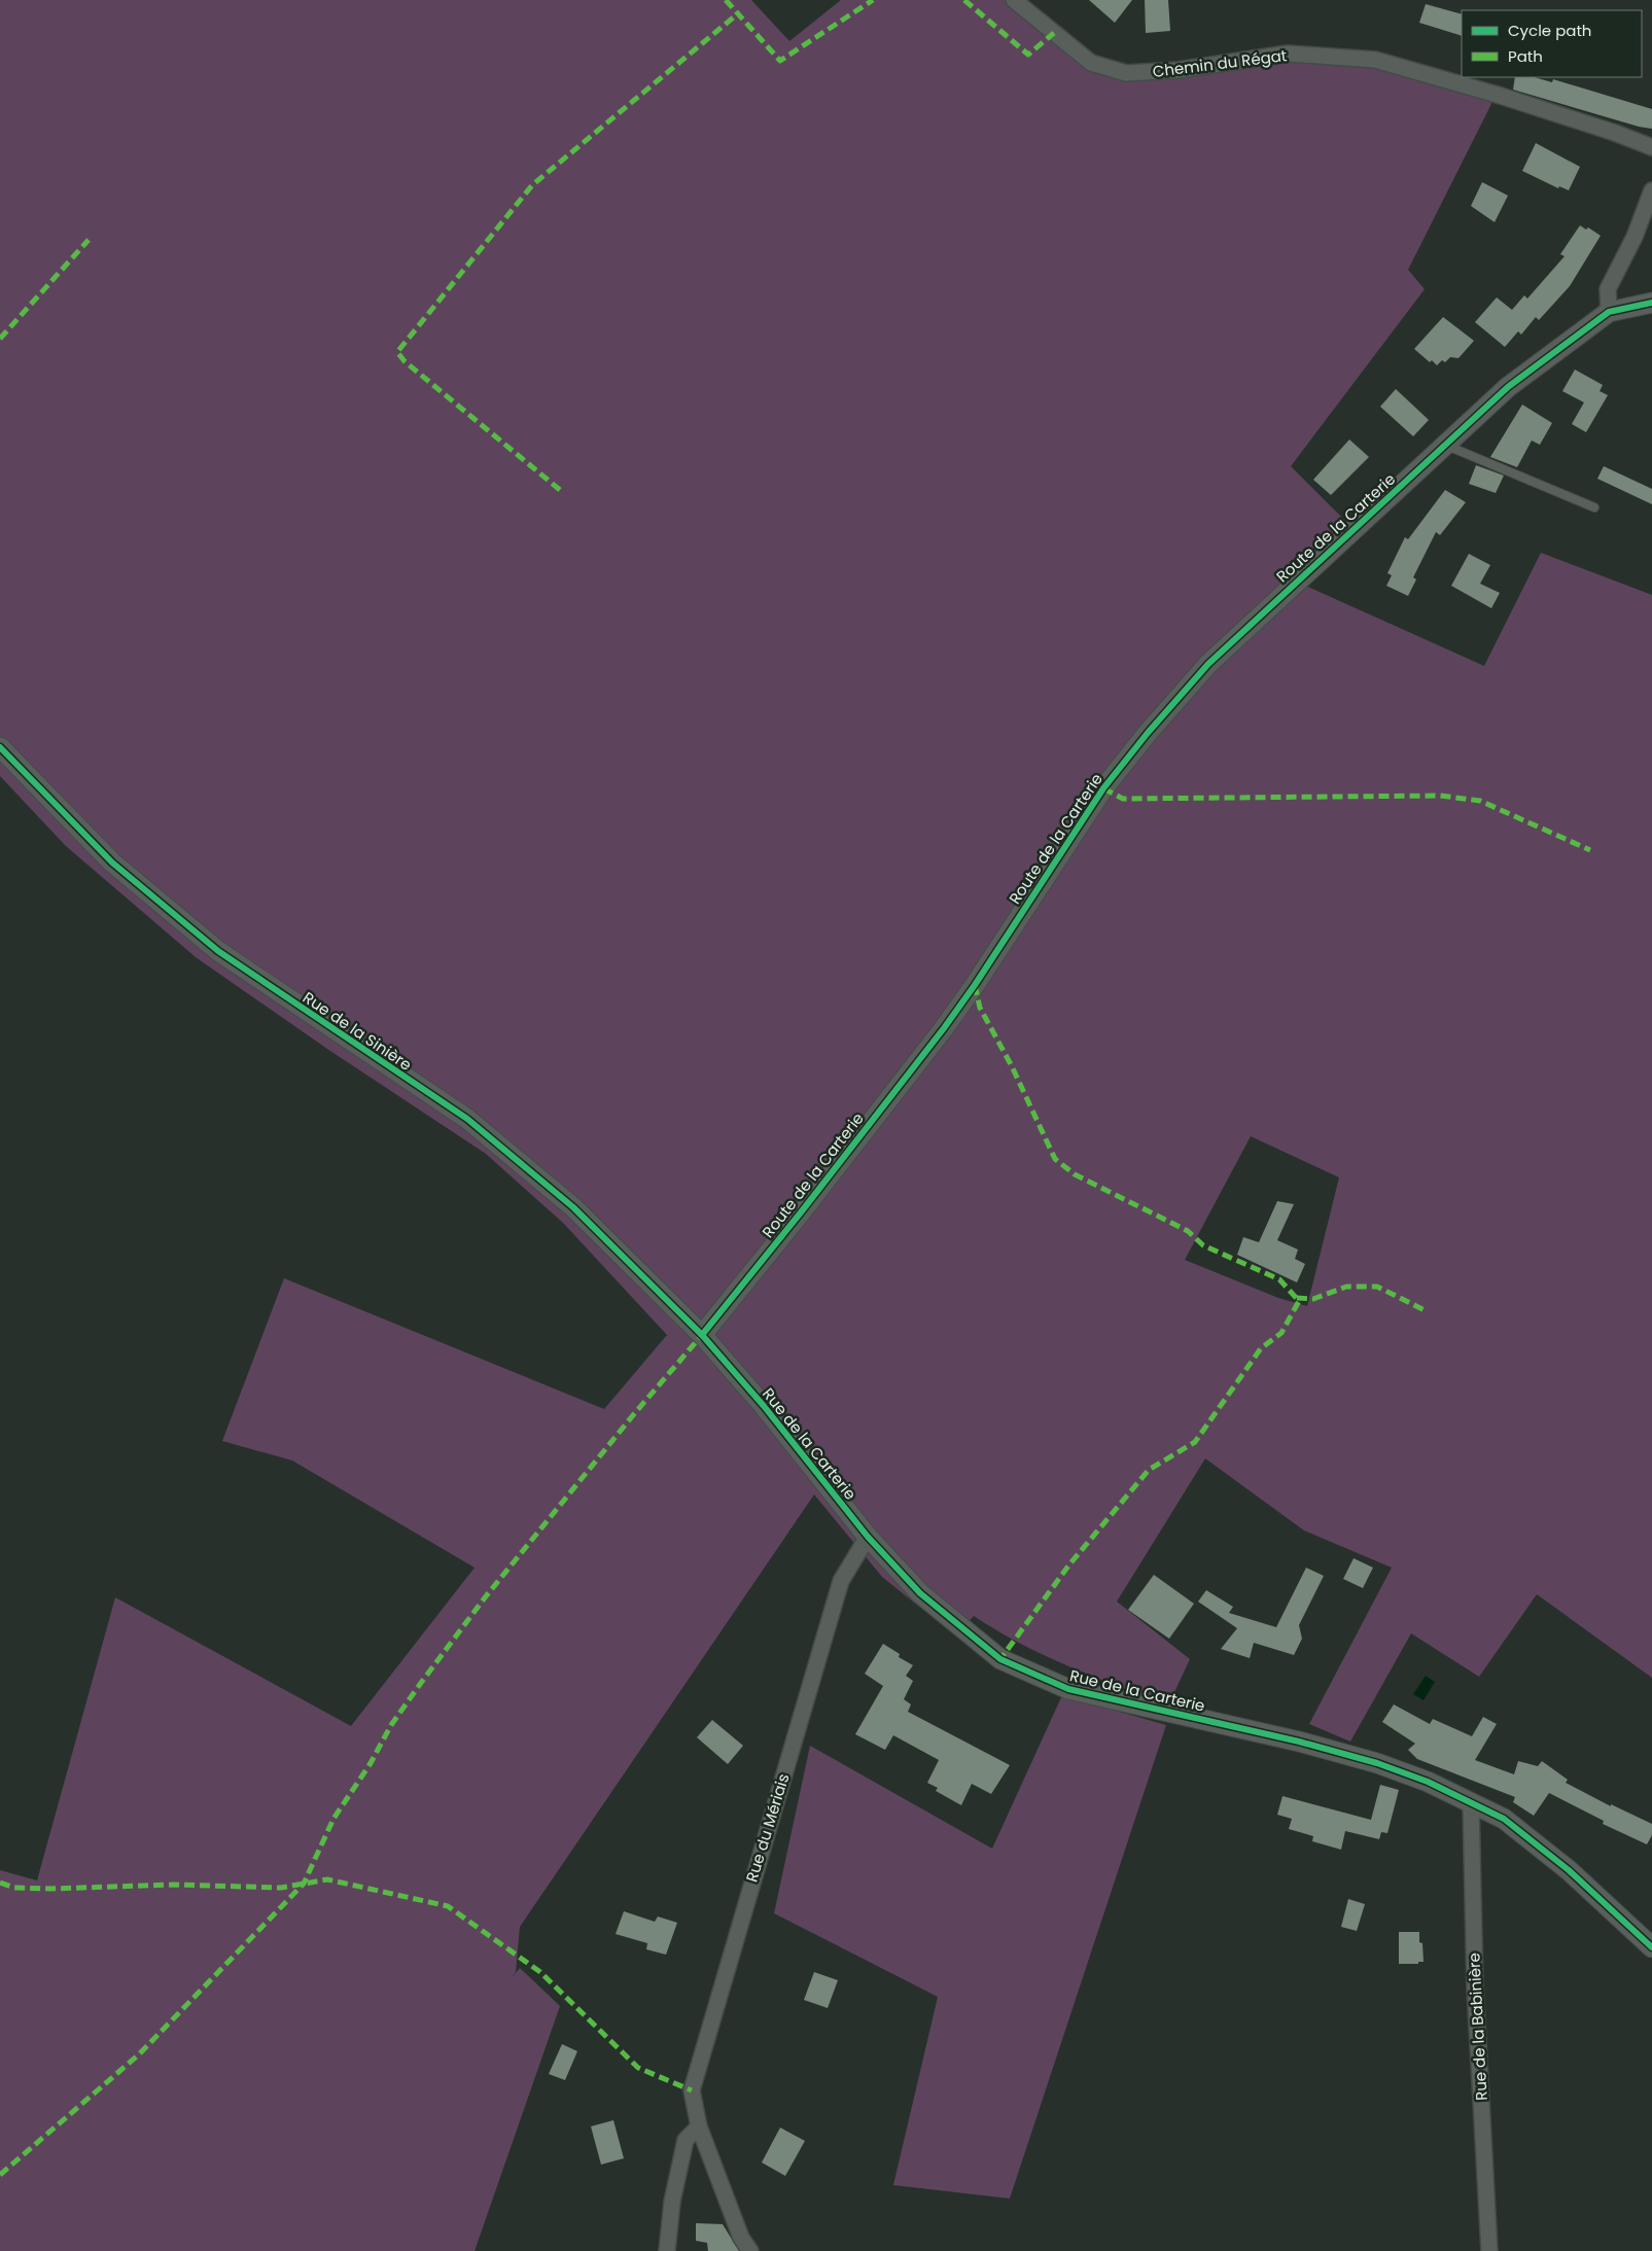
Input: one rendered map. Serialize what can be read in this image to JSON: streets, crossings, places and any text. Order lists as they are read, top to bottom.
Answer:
{
  "streets": {
    "street": [
      "Chemin du Régat",
      "Route de la Carterie",
      "Rue de la Sinière",
      "Rue de la Carterie",
      "Rue du Mériais",
      "Rue de la Babinière"
    ]
  },
  "crossings": [
    ["Route de la Carterie", "Rue de la Sinière"],
    ["Route de la Carterie", "Rue de la Carterie"],
    ["Rue de la Sinière", "Rue de la Carterie"],
    ["Rue de la Carterie", "Rue du Mériais"],
    ["Rue de la Carterie", "Rue de la Babinière"]
  ],
  "legend": ["Cycle path", "Path"]
}
